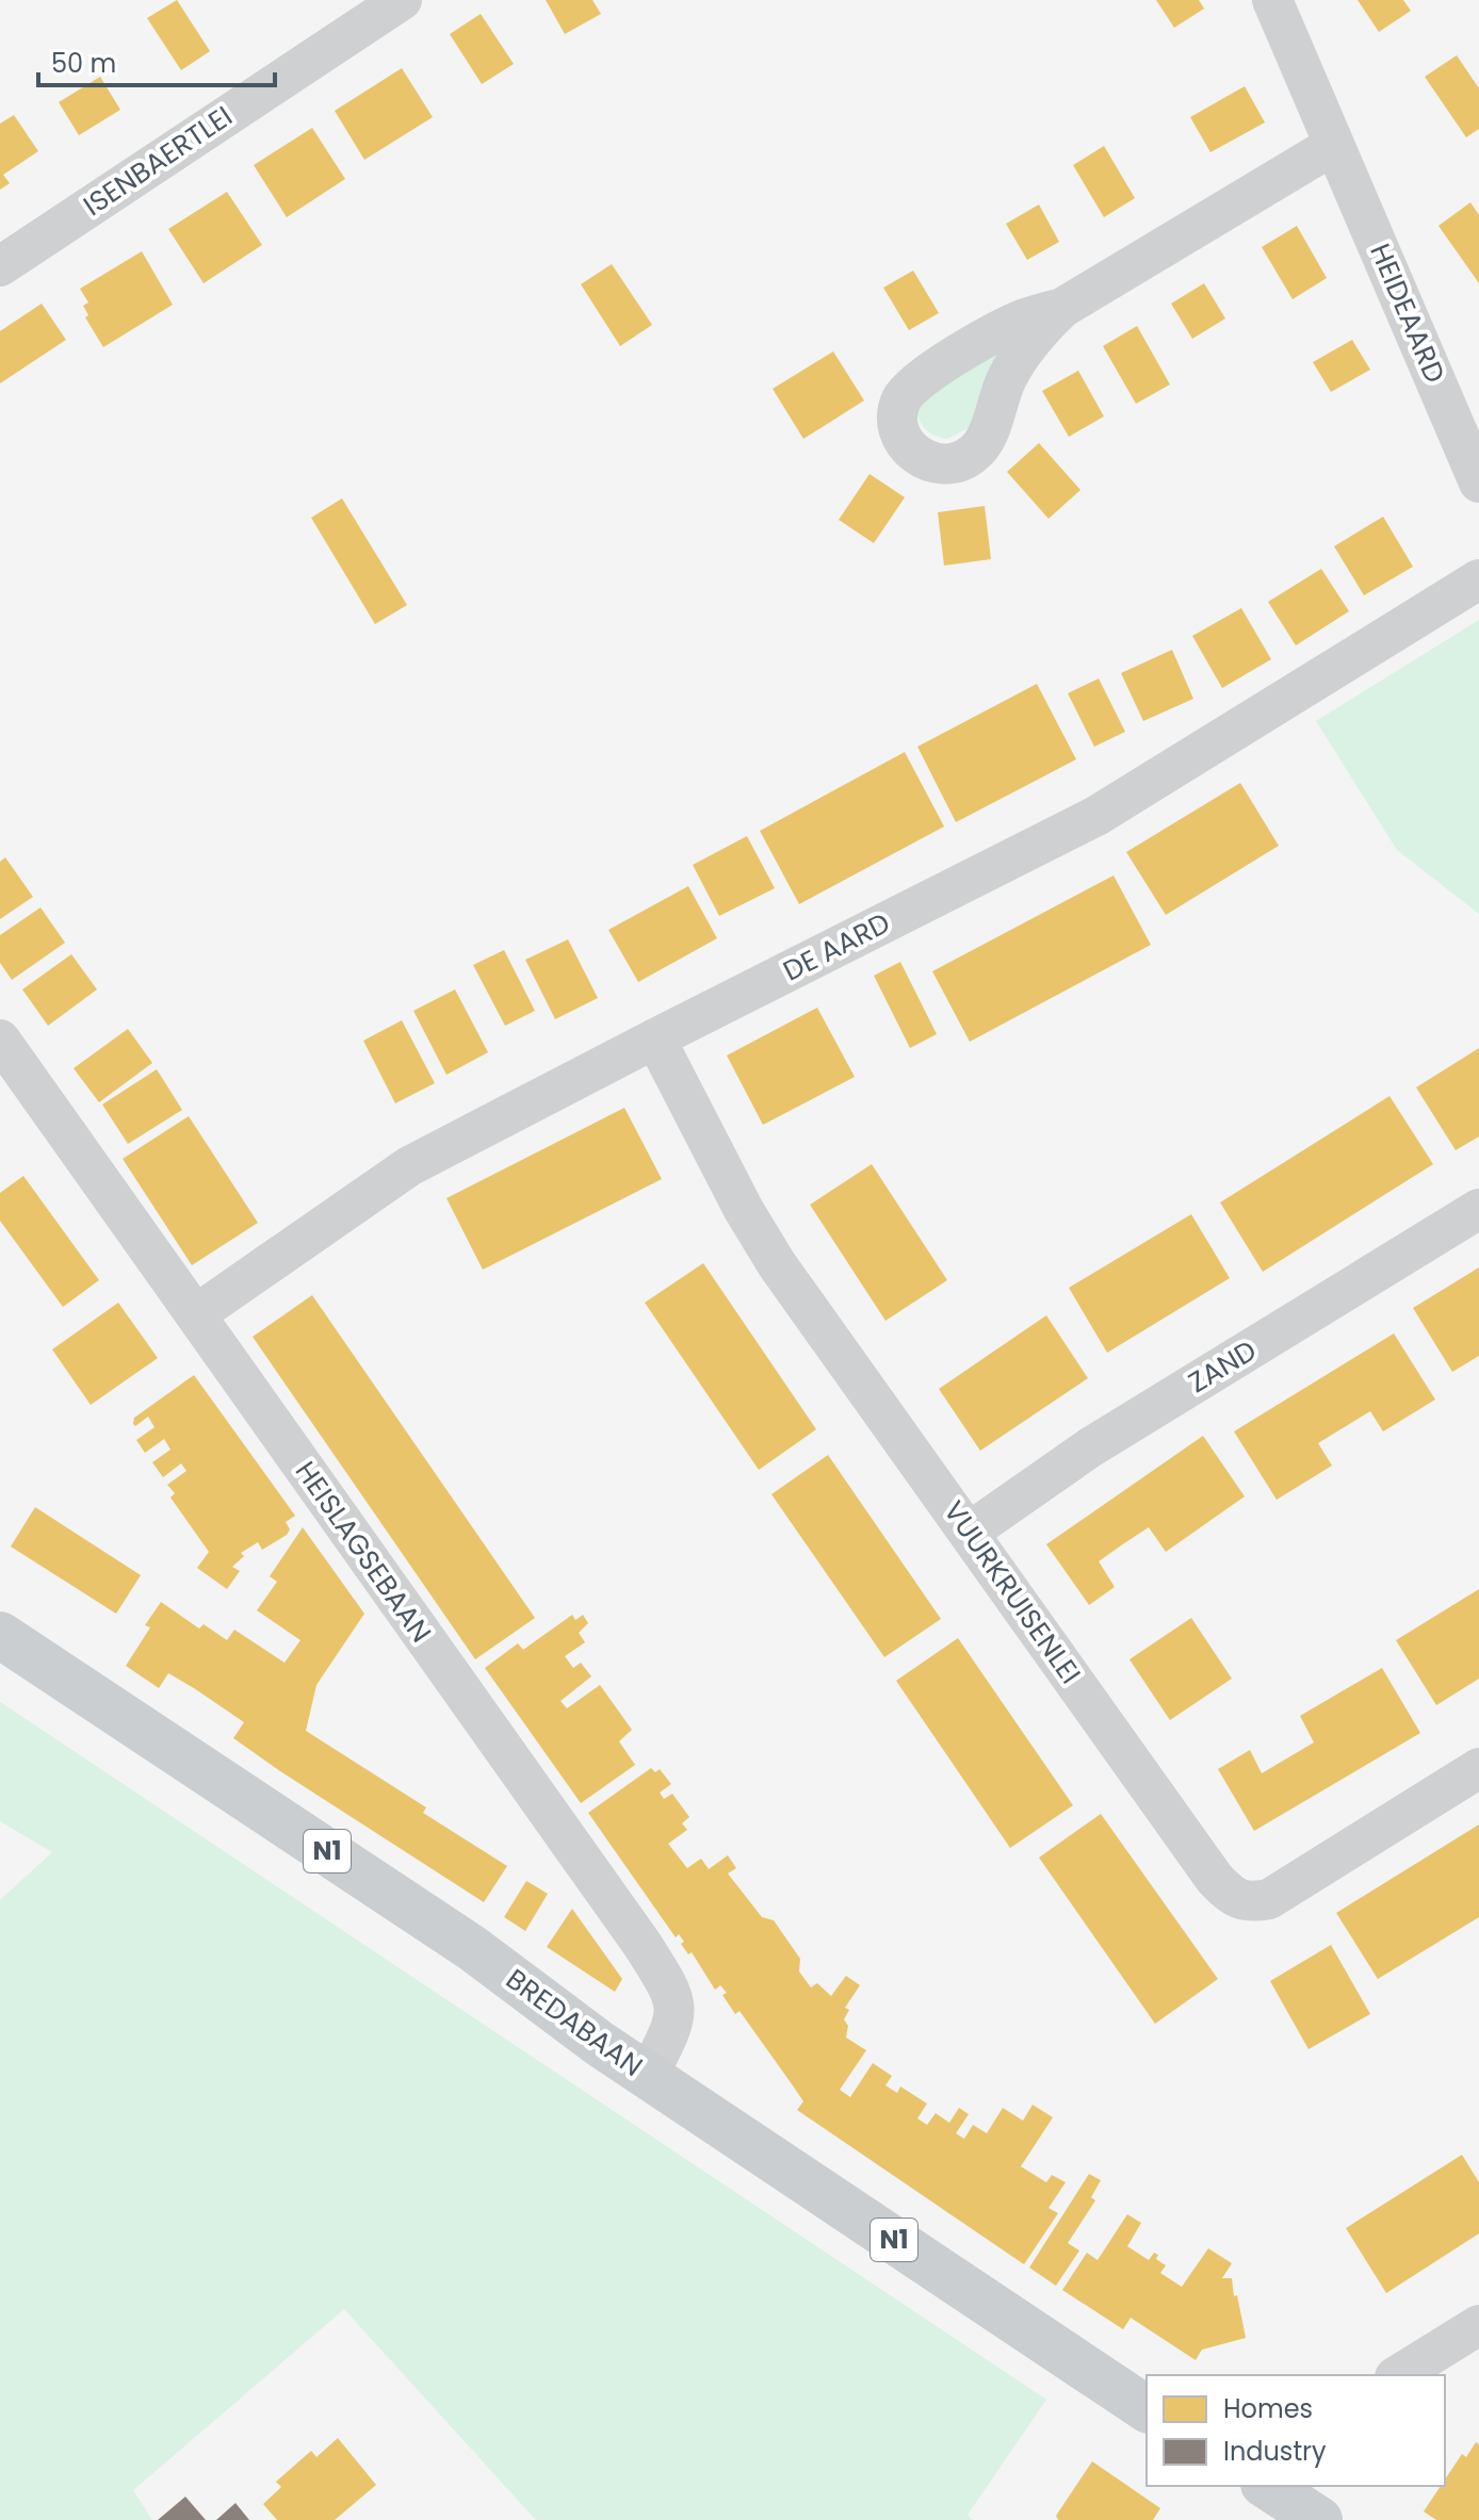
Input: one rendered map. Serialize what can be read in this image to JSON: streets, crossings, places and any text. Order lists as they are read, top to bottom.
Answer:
{
  "streets": {
    "main road": ["N1", "BREDABAAN"],
    "street": [
      "ISENBAERTLEI",
      "HEIDEAARD",
      "DE AARD",
      "ZAND",
      "HEISLAGSEBAAN",
      "VUURKRUISENLEI"
    ]
  },
  "crossings": [
    ["DE AARD", "HEISLAGSEBAAN"],
    ["DE AARD", "VUURKRUISENLEI"],
    ["ZAND", "VUURKRUISENLEI"],
    ["HEISLAGSEBAAN", "BREDABAAN"]
  ],
  "legend": ["Homes", "Industry"],
  "scale_bar": "50 m"
}
